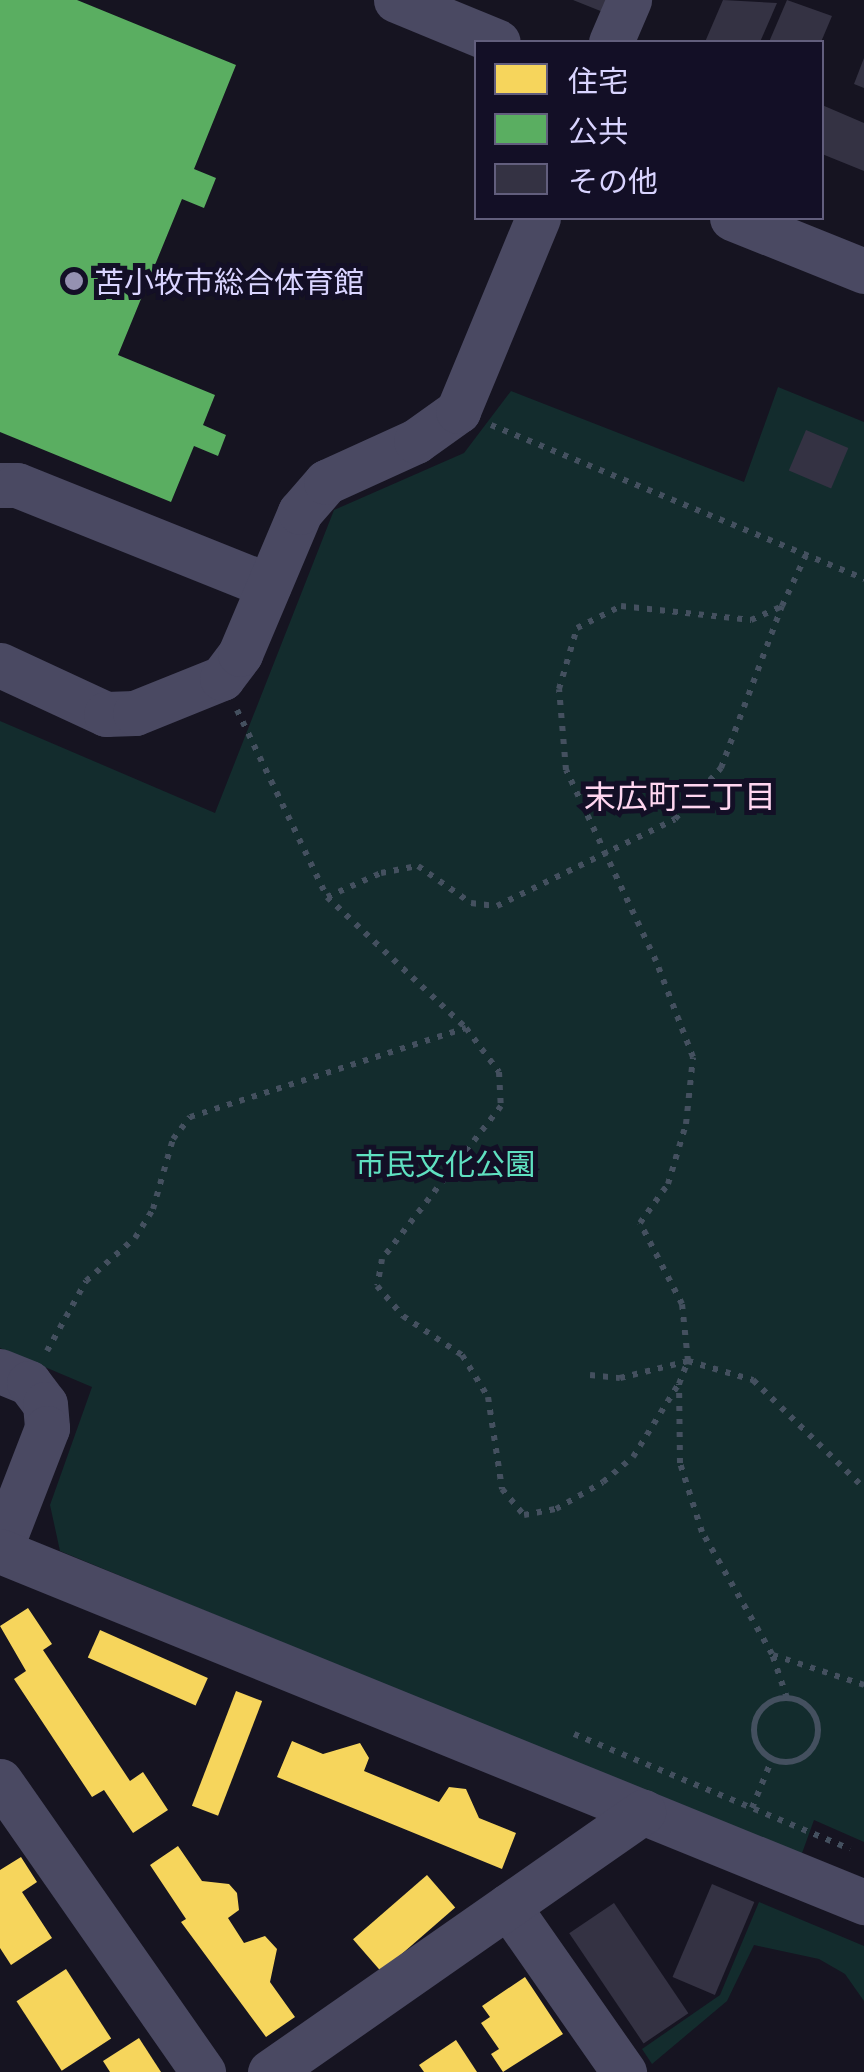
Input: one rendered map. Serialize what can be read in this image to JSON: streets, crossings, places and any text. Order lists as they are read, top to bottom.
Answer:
{
  "districts": ["末広町三丁目"],
  "parks": ["市民文化公園"],
  "places": ["苫小牧市総合体育館"],
  "legend": ["住宅", "公共", "その他"]
}
